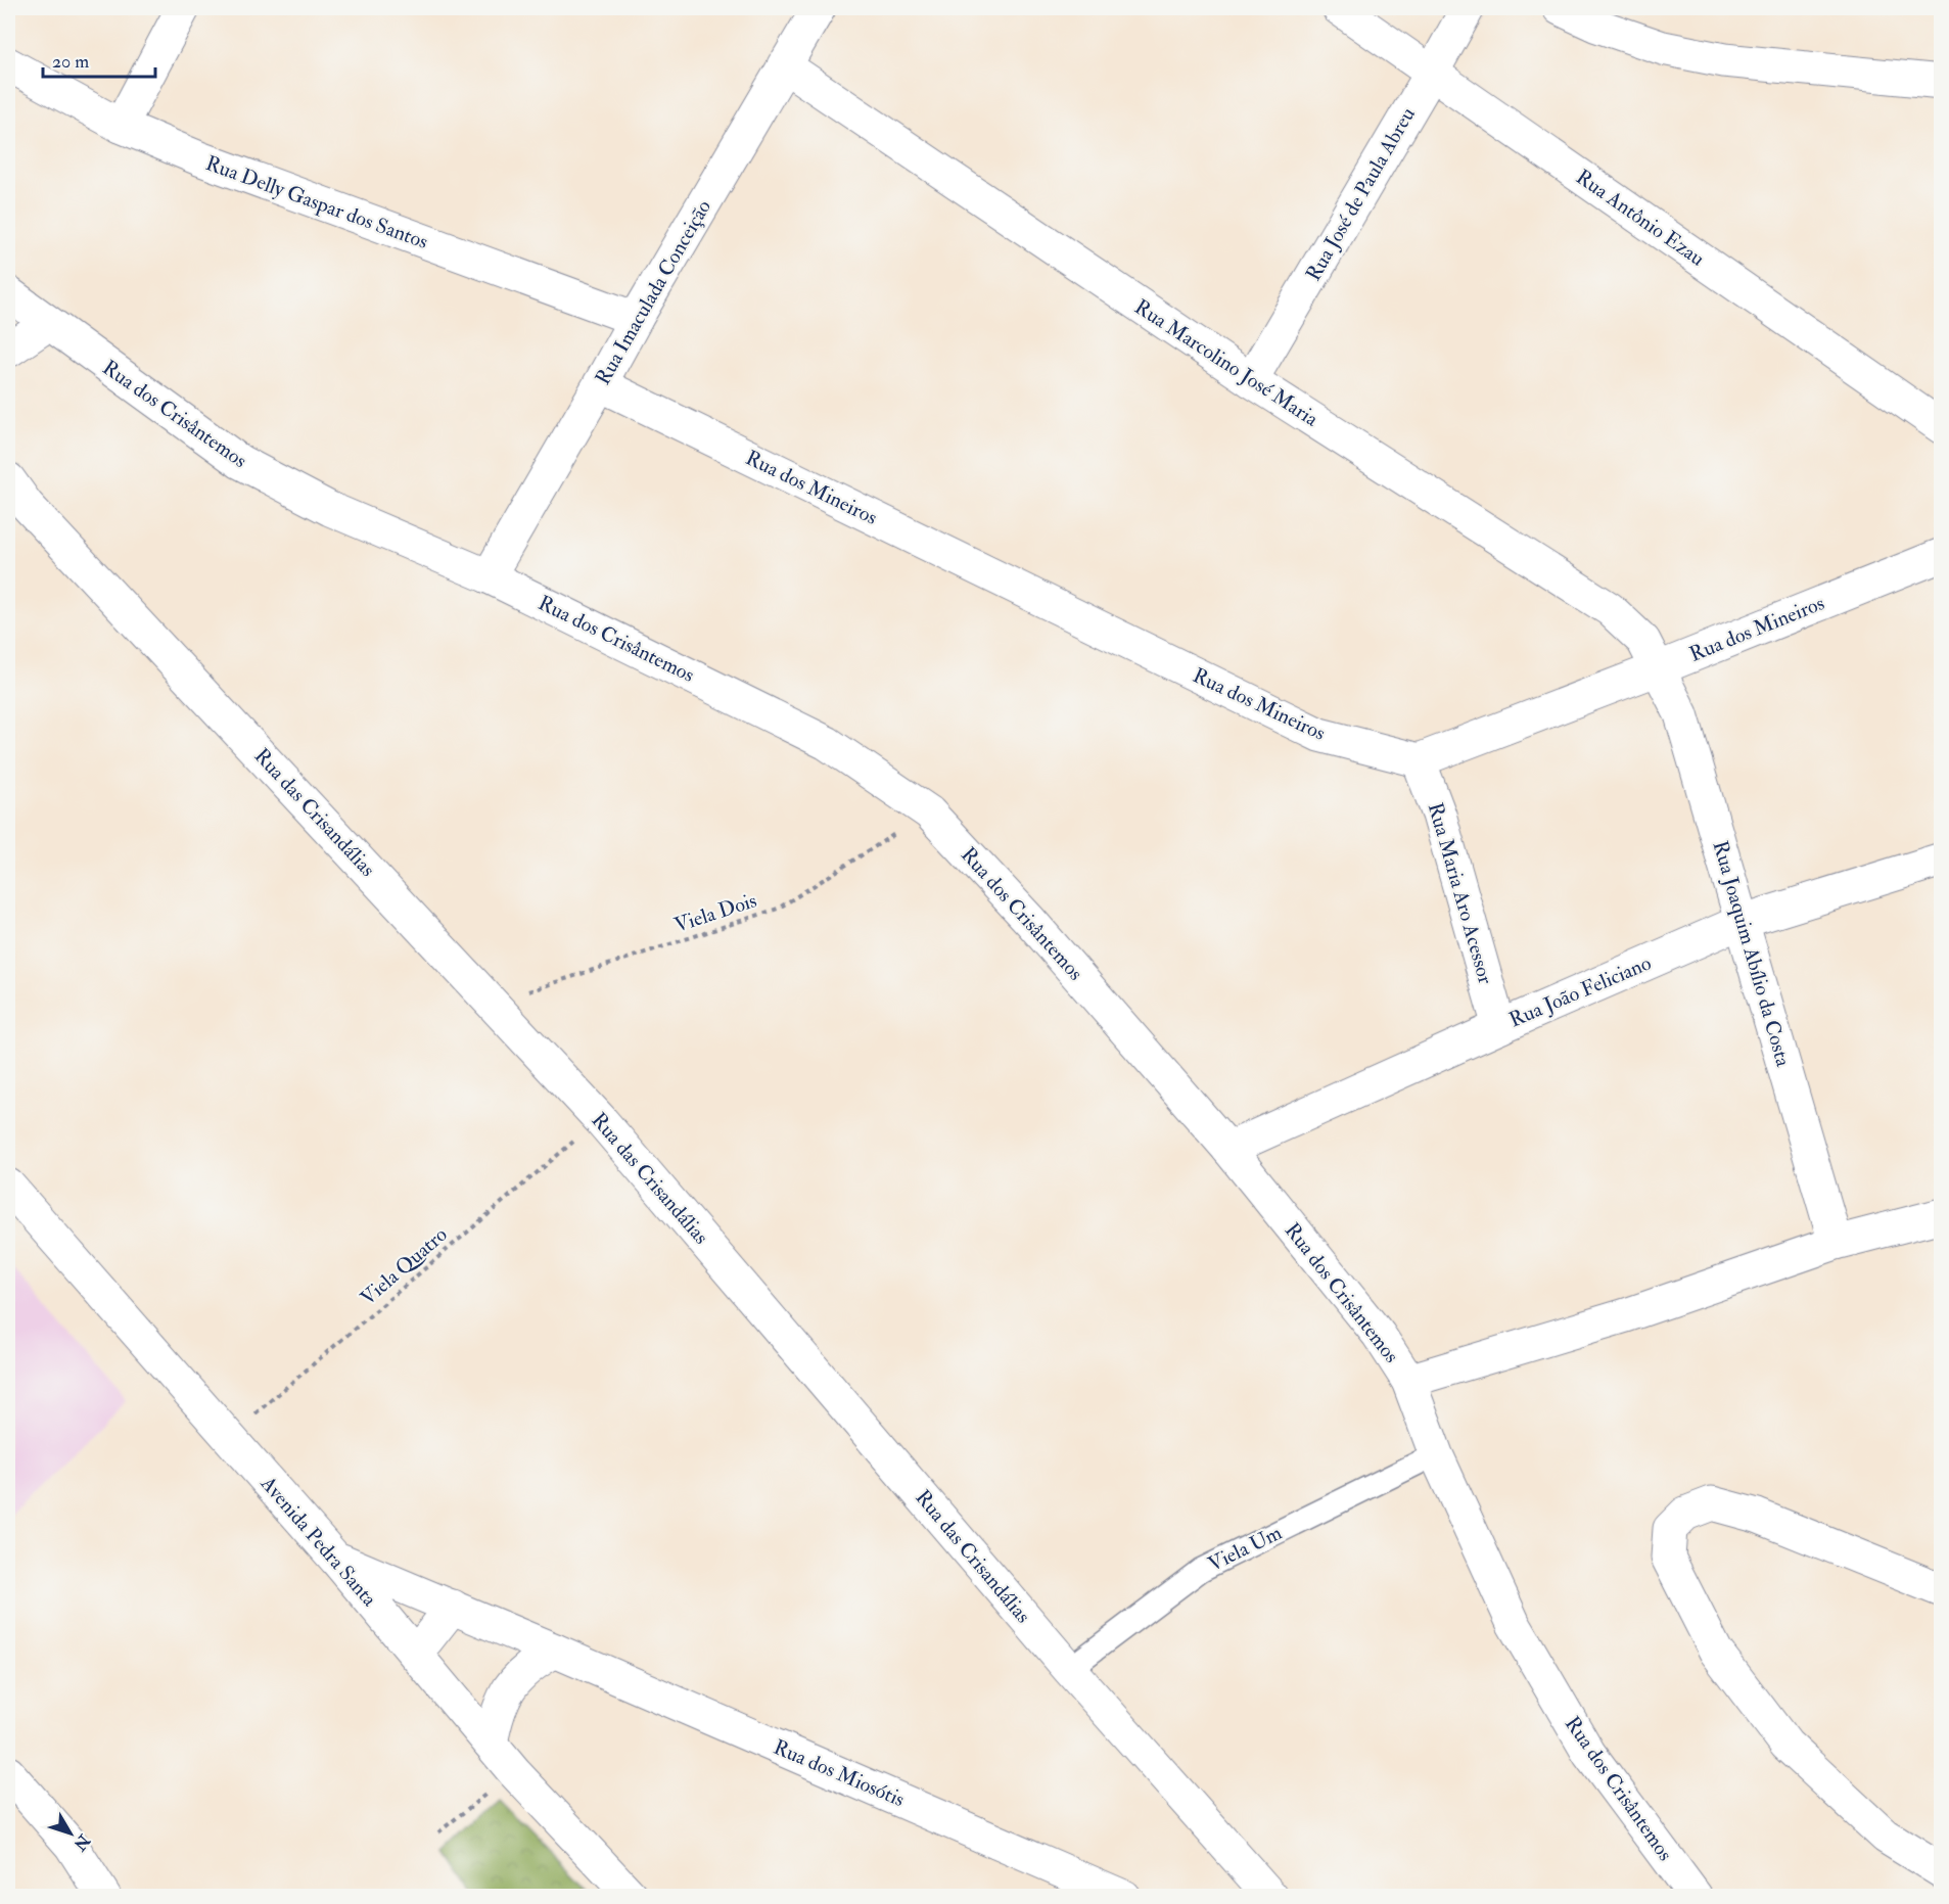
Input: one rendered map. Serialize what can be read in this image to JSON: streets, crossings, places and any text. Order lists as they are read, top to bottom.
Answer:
{
  "streets": {
    "street": [
      "Rua José de Paula Abreu",
      "Rua Delly Gaspar dos Santos",
      "Rua Antônio Ezau",
      "Rua Imaculada Conceição",
      "Rua Marcolino José Maria",
      "Rua dos Crisântemos",
      "Rua dos Mineiros",
      "Rua das Crisandálias",
      "Rua Maria Aro Acessor",
      "Rua Joaquim Abílio da Costa",
      "Rua João Feliciano",
      "Avenida Pedra Santa",
      "Rua dos Miosótis"
    ],
    "lane": ["Viela Um"],
    "path": ["Viela Dois", "Viela Quatro"]
  },
  "crossings": [
    ["Rua José de Paula Abreu", "Rua Antônio Ezau"],
    ["Rua José de Paula Abreu", "Rua Marcolino José Maria"],
    ["Rua Delly Gaspar dos Santos", "Rua Imaculada Conceição"],
    ["Rua Imaculada Conceição", "Rua Marcolino José Maria"],
    ["Rua Imaculada Conceição", "Rua dos Crisântemos"],
    ["Rua Imaculada Conceição", "Rua dos Mineiros"],
    ["Rua Marcolino José Maria", "Rua dos Mineiros"],
    ["Rua Marcolino José Maria", "Rua Joaquim Abílio da Costa"],
    ["Rua dos Crisântemos", "Viela Dois"],
    ["Rua dos Crisântemos", "Rua João Feliciano"],
    ["Rua dos Crisântemos", "Viela Um"],
    ["Rua dos Mineiros", "Rua Maria Aro Acessor"],
    ["Rua dos Mineiros", "Rua Joaquim Abílio da Costa"],
    ["Rua das Crisandálias", "Viela Dois"],
    ["Rua das Crisandálias", "Viela Quatro"],
    ["Rua das Crisandálias", "Viela Um"],
    ["Rua Maria Aro Acessor", "Rua João Feliciano"],
    ["Rua Joaquim Abílio da Costa", "Rua João Feliciano"],
    ["Viela Quatro", "Avenida Pedra Santa"],
    ["Avenida Pedra Santa", "Rua dos Miosótis"]
  ],
  "scale_bar": "20 m",
  "north": "bottom right"
}
